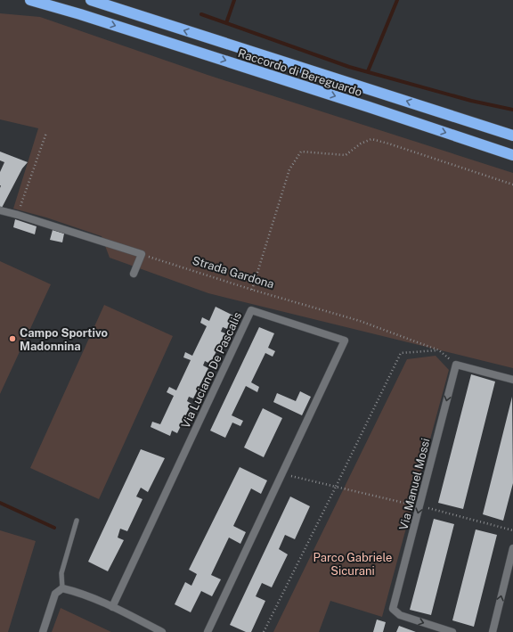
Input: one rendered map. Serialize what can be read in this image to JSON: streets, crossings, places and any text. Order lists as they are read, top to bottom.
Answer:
{
  "streets": {
    "highway": ["Raccordo di Bereguardo"],
    "street": ["Via Luciano De Pascalis", "Via Manuel Mossi"],
    "path": ["Strada Gardona"]
  },
  "crossings": [
    ["Strada Gardona", "Via Manuel Mossi"]
  ],
  "one_way": ["Via Manuel Mossi"],
  "parks": ["Parco Gabriele Sicurani"],
  "places": ["Campo Sportivo Madonnina"]
}
